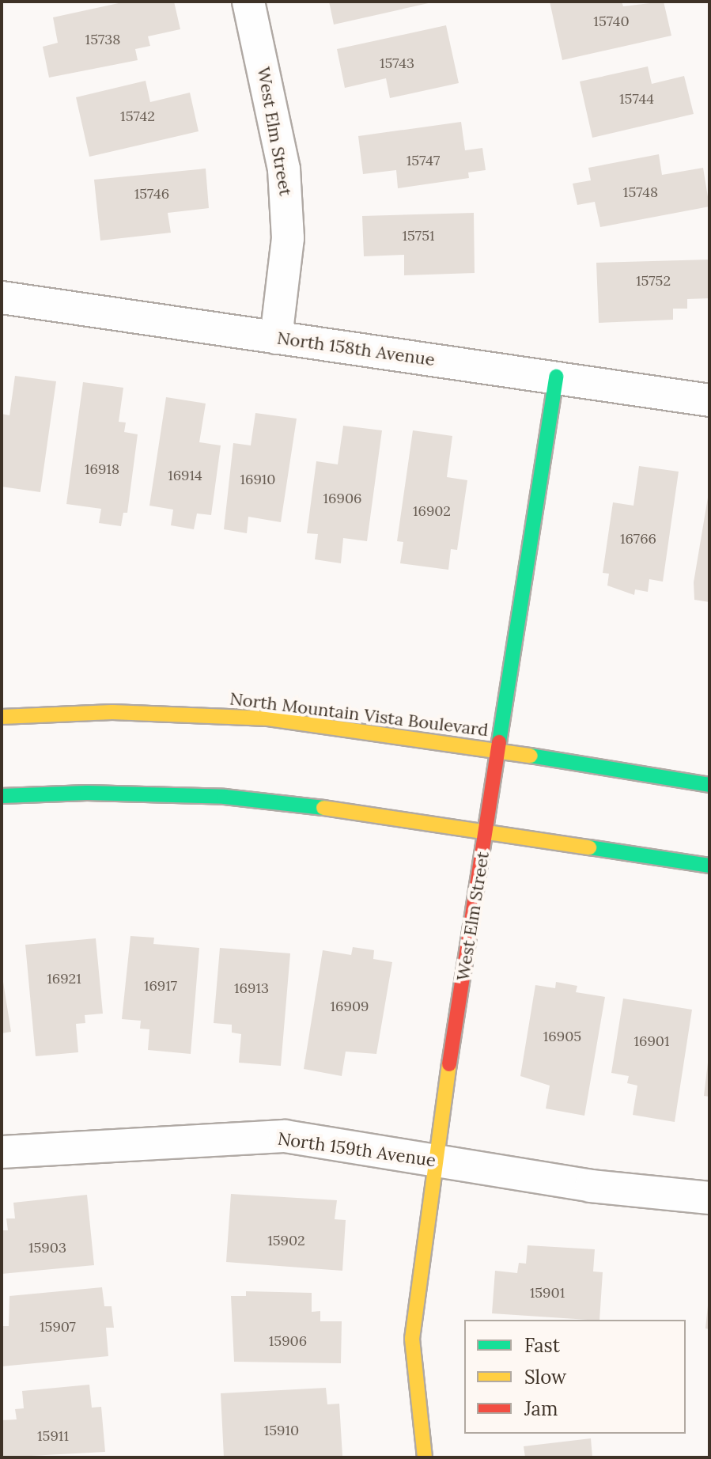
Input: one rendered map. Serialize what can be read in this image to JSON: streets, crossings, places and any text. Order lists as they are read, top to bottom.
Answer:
{
  "streets": {
    "street": [
      "West Elm Street",
      "North 158th Avenue",
      "North Mountain Vista Boulevard",
      "North 159th Avenue"
    ]
  },
  "crossings": [
    ["West Elm Street", "North 158th Avenue"],
    ["West Elm Street", "North Mountain Vista Boulevard"],
    ["West Elm Street", "North 159th Avenue"]
  ],
  "house_numbers": [
    "15740",
    "15738",
    "15743",
    "15744",
    "15742",
    "15747",
    "15748",
    "15746",
    "15751",
    "15752",
    "16918",
    "16914",
    "16910",
    "16906",
    "16902",
    "16766",
    "16921",
    "16917",
    "16913",
    "16909",
    "16905",
    "16901",
    "15902",
    "15903",
    "15901",
    "15907",
    "15906",
    "15910",
    "15911"
  ],
  "legend": ["Fast", "Slow", "Jam"]
}
